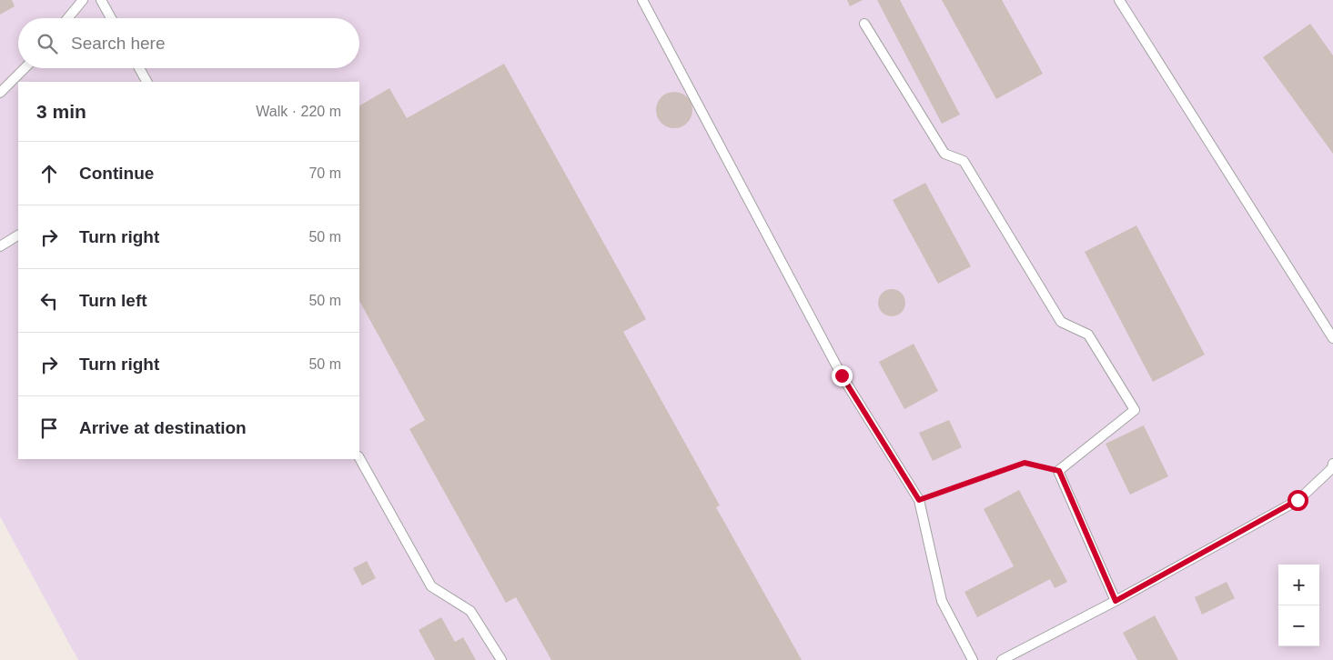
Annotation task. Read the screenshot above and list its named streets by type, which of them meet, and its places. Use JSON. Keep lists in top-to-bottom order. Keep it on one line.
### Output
{"page":{"search":"Search here","heading":["3 min","Walk · 220 m"],"list":[["Continue","70 m"],["Turn right","50 m"],["Turn left","50 m"],["Turn right","50 m"],"Arrive at destination"],"map_buttons":["+","−"]}}
